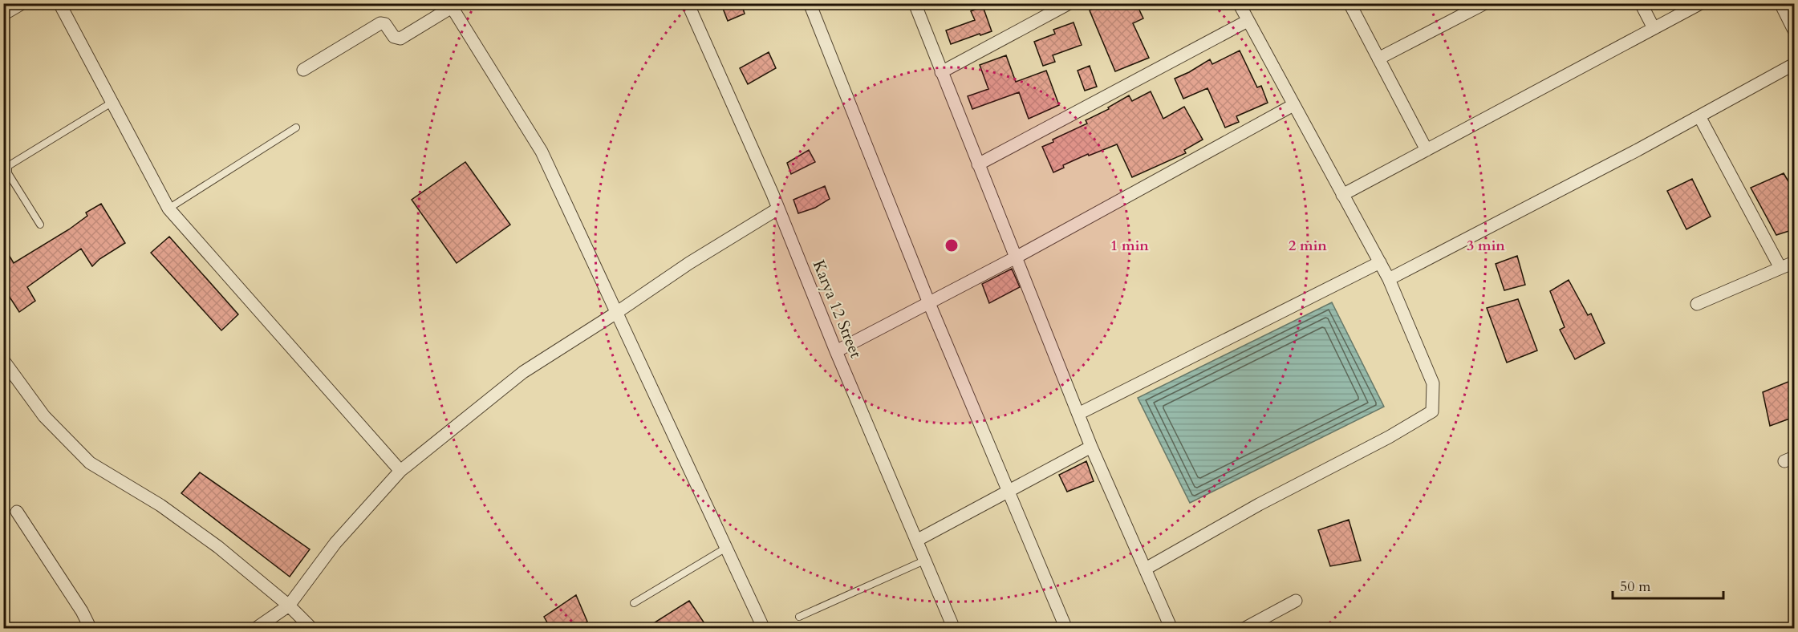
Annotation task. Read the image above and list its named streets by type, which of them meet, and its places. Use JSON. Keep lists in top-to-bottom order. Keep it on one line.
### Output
{"streets":{"street":["Karya 12 Street"]},"scale_bar":"50 m","rings":["1 min","2 min","3 min"]}
